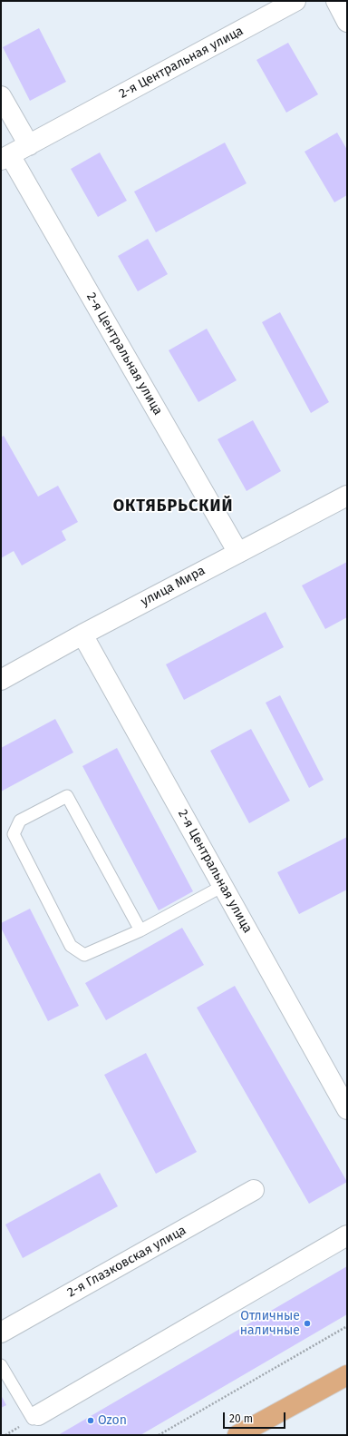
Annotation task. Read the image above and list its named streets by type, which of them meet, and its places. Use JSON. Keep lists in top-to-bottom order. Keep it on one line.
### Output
{"streets":{"street":["2-я Центральная улица","улица Мира","2-я Глазковская улица"]},"crossings":[["2-я Центральная улица","улица Мира"]],"districts":["ОКТЯБРЬСКИЙ"],"places":["Отличные наличные","Ozon"],"scale_bar":"20 m"}
